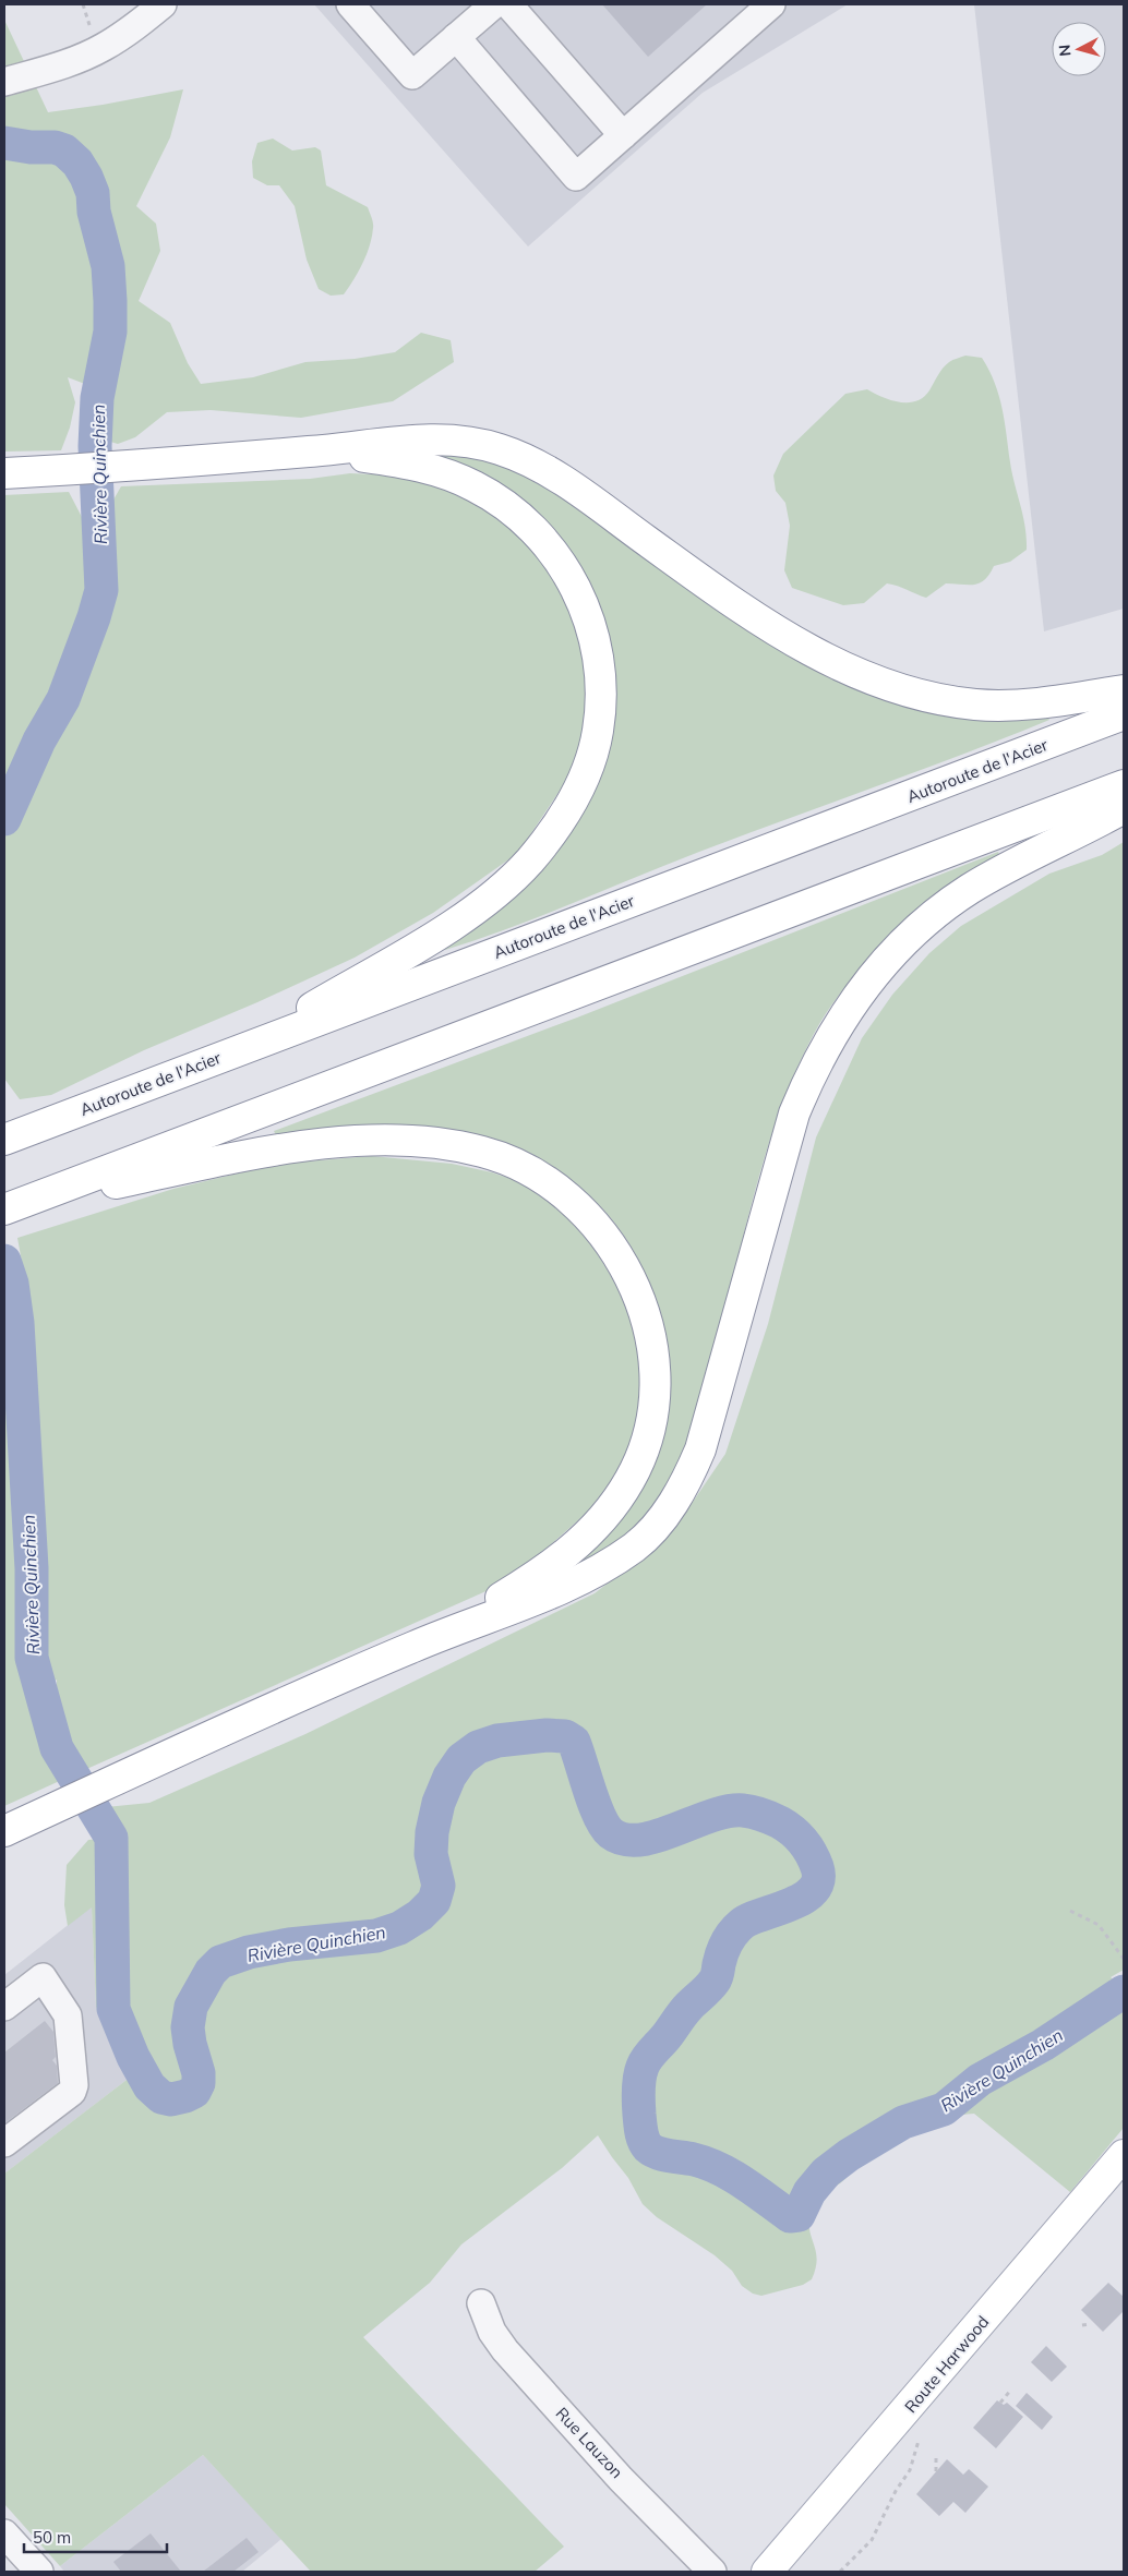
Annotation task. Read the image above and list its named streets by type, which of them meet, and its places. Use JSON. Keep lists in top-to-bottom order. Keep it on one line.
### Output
{"streets":{"main road":["Autoroute de l'Acier","Route Harwood"],"street":["Rue Lauzon"]},"water":["Rivière Quinchien"],"scale_bar":"50 m","north":"left"}
